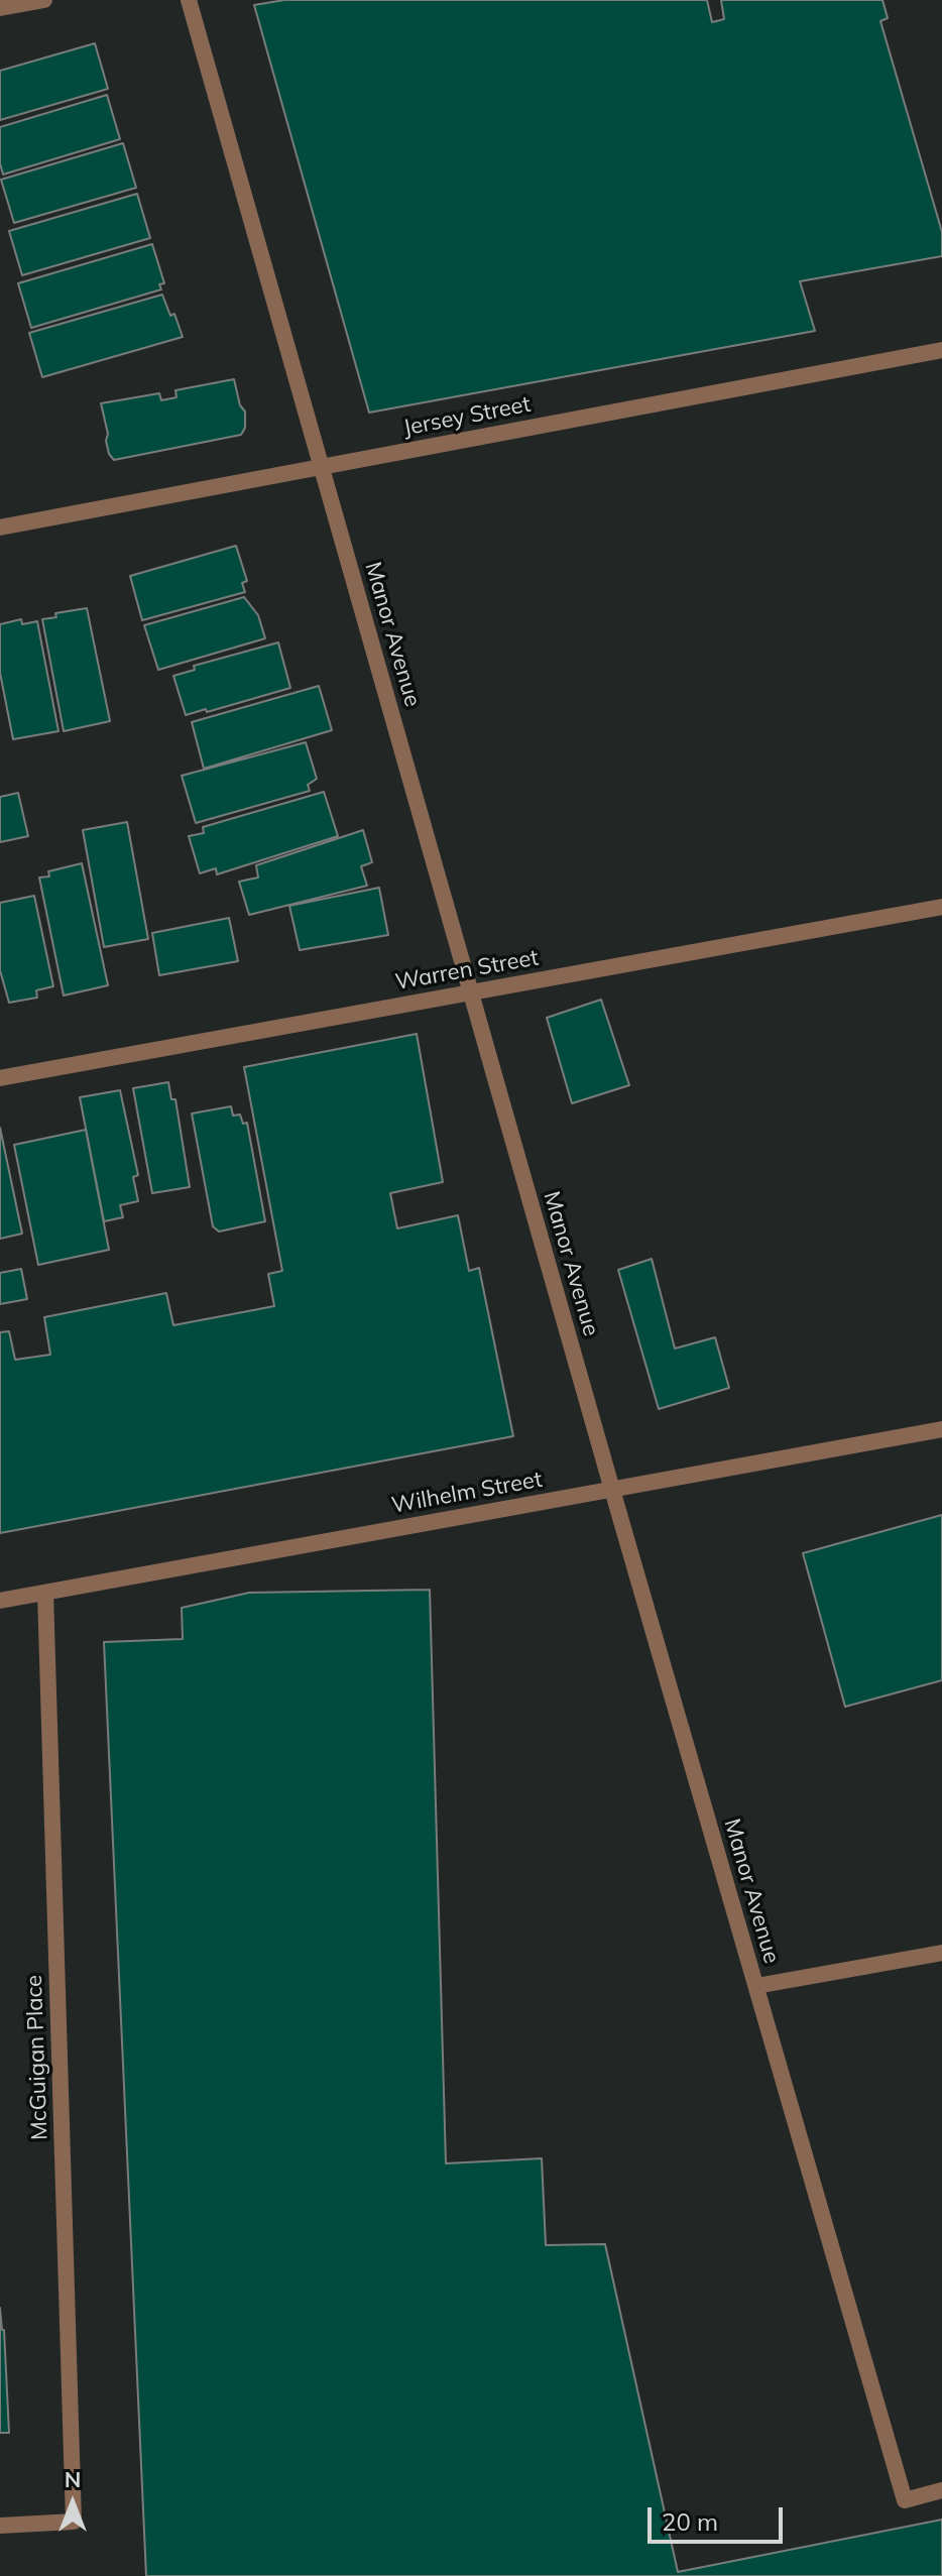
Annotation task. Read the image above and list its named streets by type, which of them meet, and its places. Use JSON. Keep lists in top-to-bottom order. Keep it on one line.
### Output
{"streets":{"street":["Jersey Street","Manor Avenue","Warren Street","Wilhelm Street","McGuigan Place"]},"crossings":[["Jersey Street","Manor Avenue"],["Manor Avenue","Warren Street"],["Manor Avenue","Wilhelm Street"],["Wilhelm Street","McGuigan Place"]],"scale_bar":"20 m","north":"top"}
